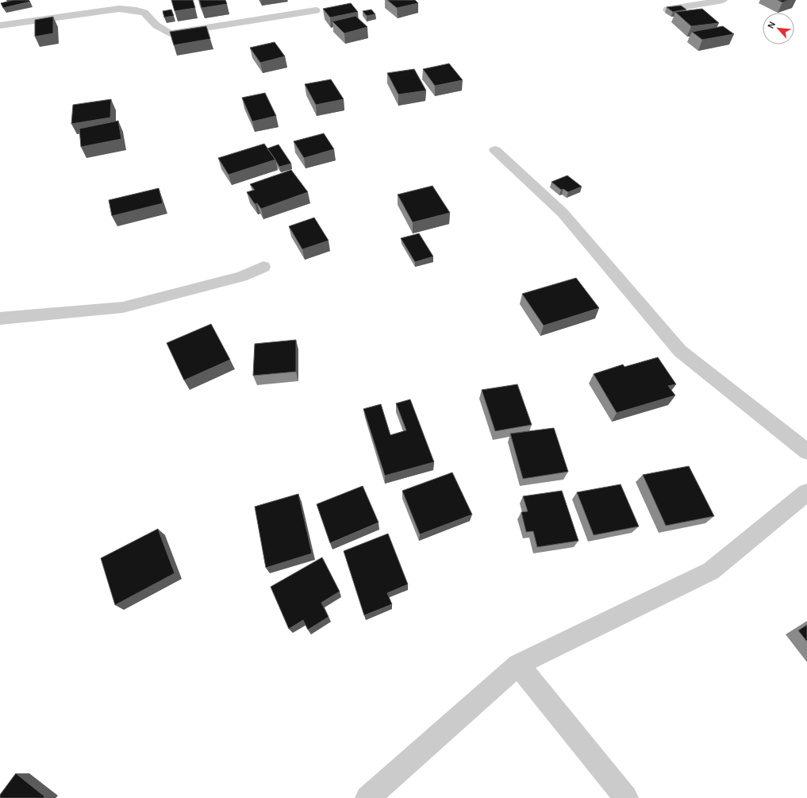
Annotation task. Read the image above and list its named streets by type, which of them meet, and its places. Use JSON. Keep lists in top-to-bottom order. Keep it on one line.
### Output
{"north":"top left"}
